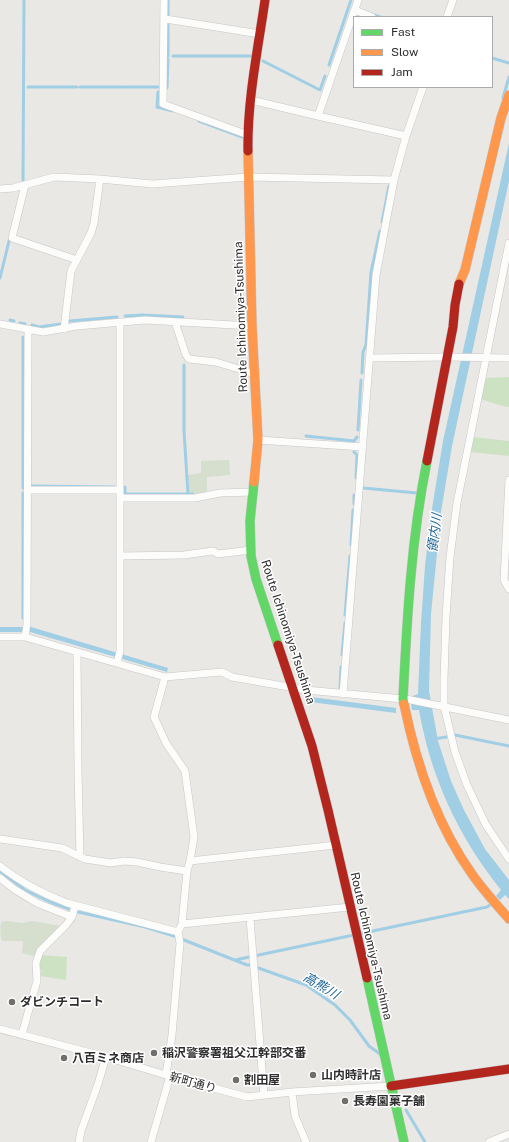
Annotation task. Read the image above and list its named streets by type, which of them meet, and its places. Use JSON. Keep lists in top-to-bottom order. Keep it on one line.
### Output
{"streets":{"main road":["Route Ichinomiya-Tsushima"],"street":["新町通り"]},"crossings":[["Route Ichinomiya-Tsushima","新町通り"]],"water":["領内川","高熊川"],"places":["ダビンチコート","稲沢警察署祖父江幹部交番","八百ミネ商店","山内時計店","割田屋","長寿園菓子舗"],"legend":["Fast","Slow","Jam"]}
